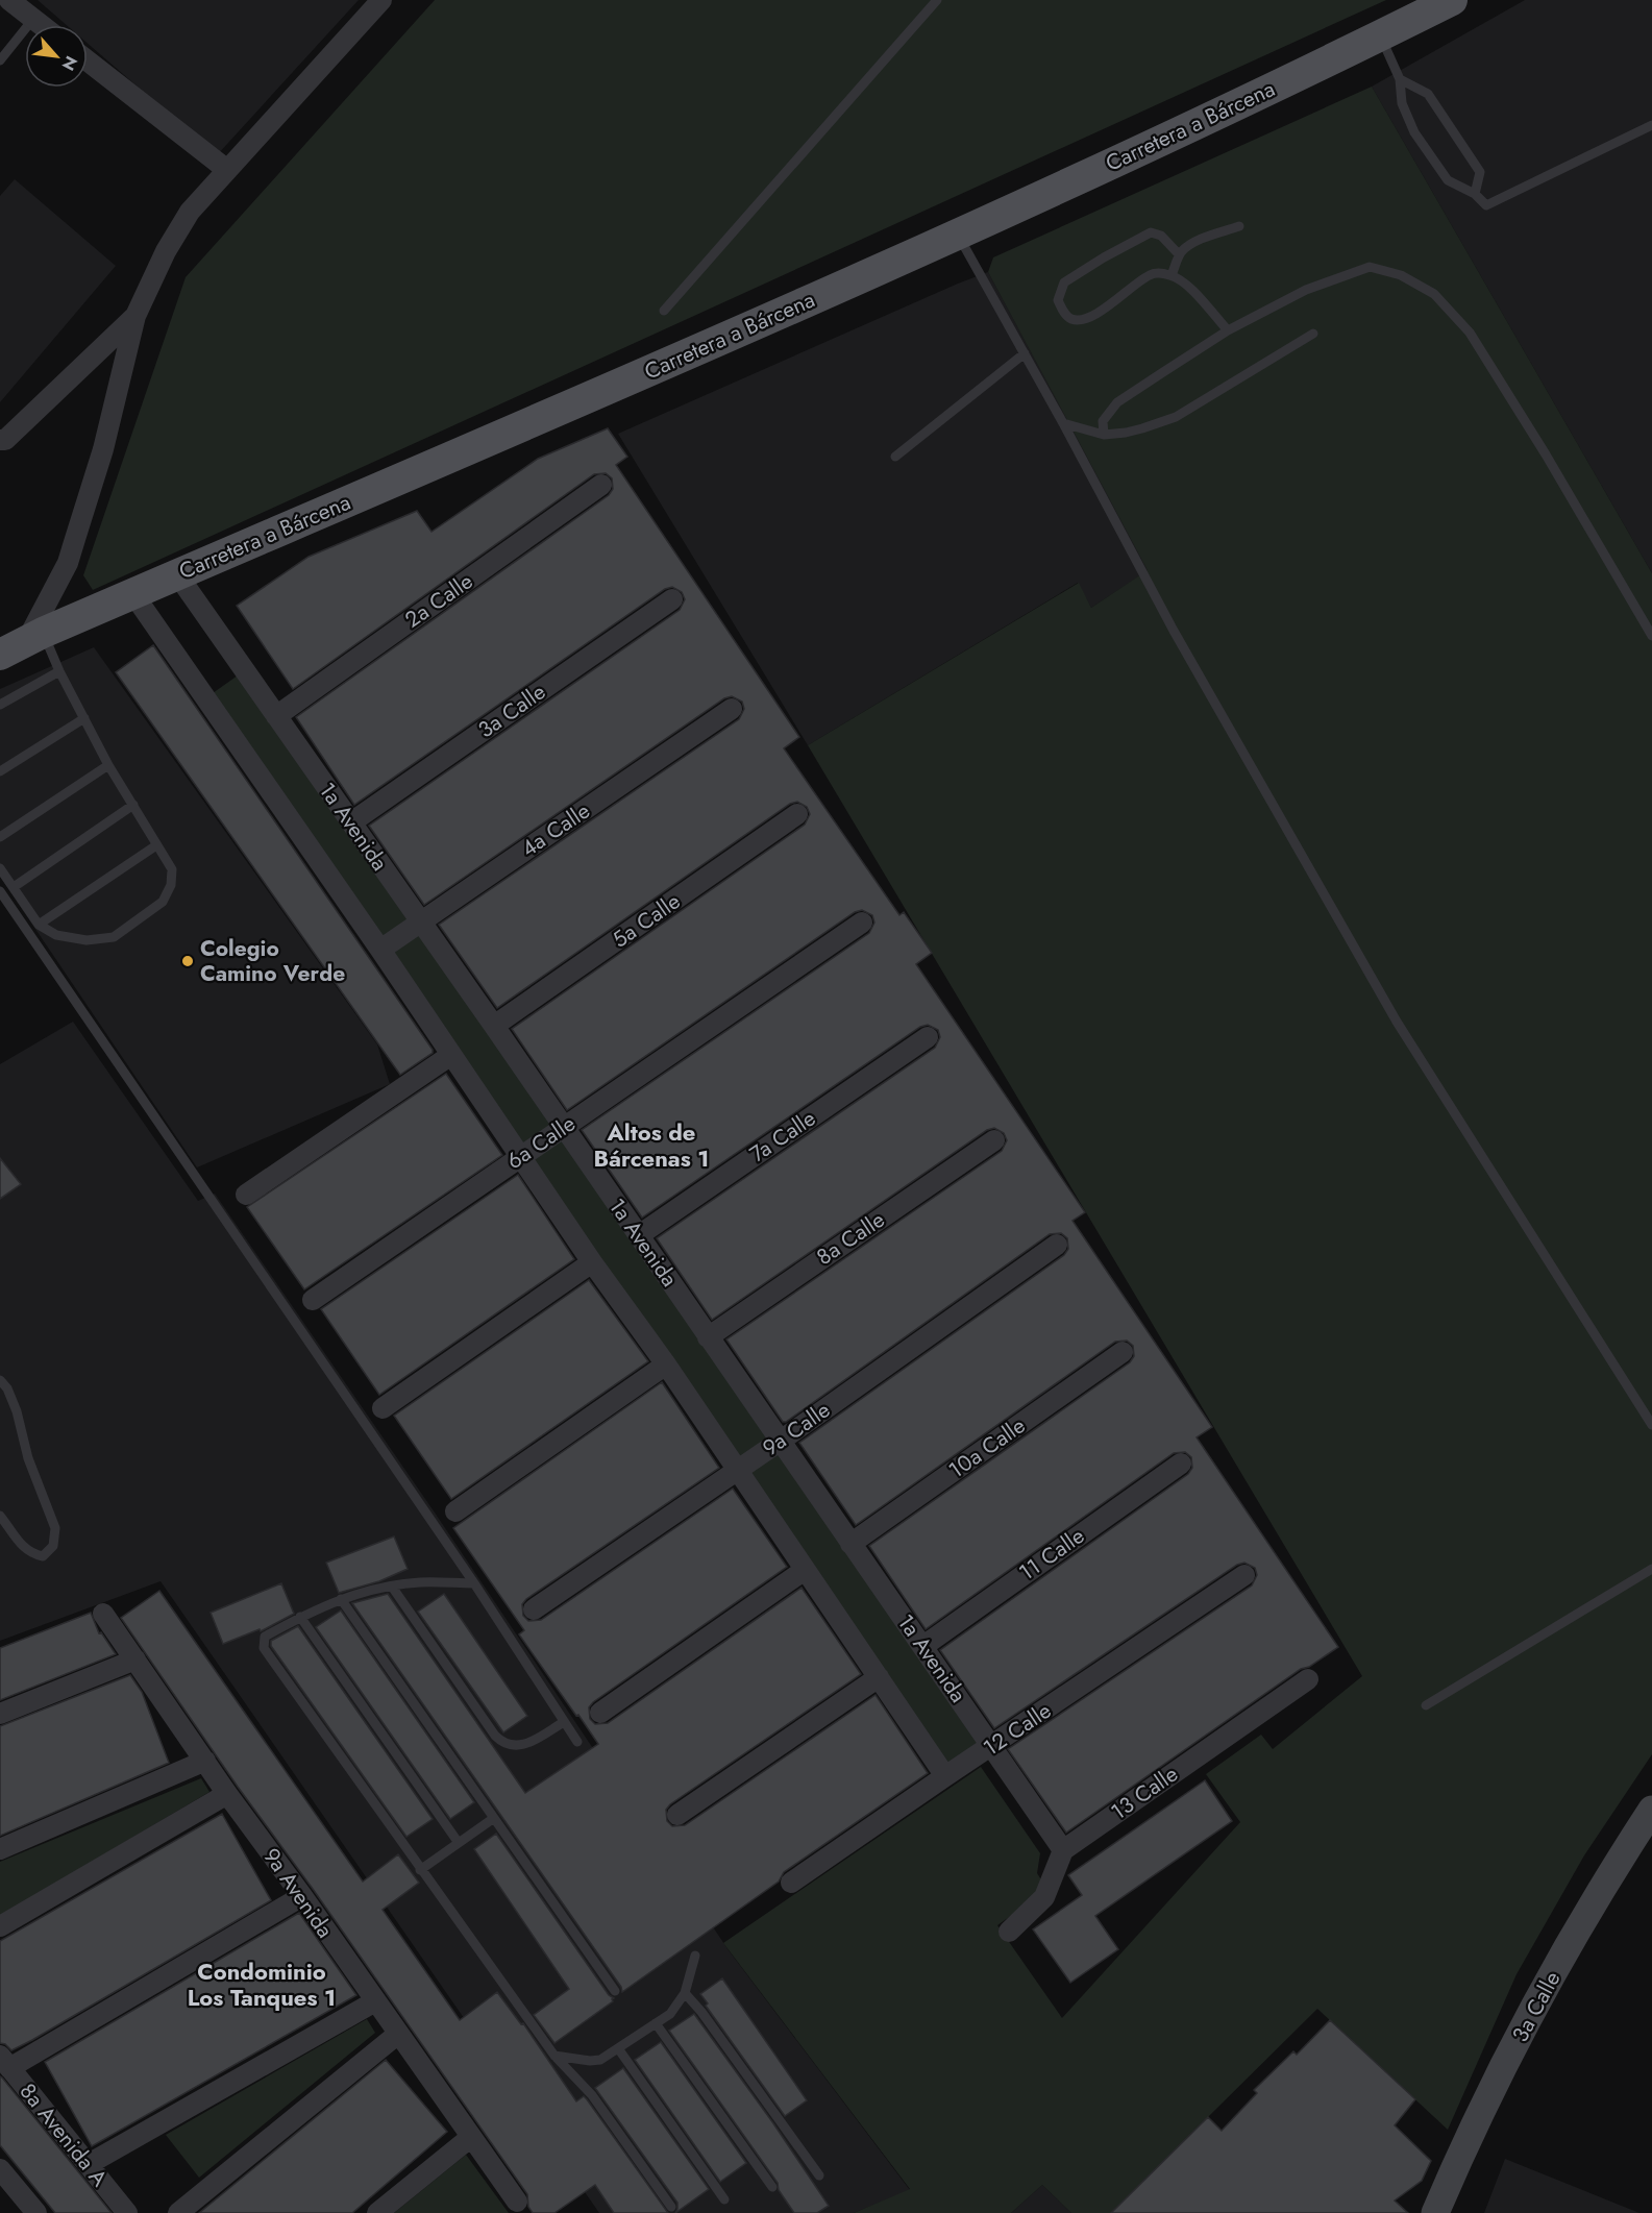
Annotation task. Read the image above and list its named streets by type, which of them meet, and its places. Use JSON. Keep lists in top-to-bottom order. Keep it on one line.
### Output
{"streets":{"main road":["Carretera a Bárcena","3a Calle"],"street":["2a Calle","1a Avenida","4a Calle","5a Calle","7a Calle","6a Calle","8a Calle","9a Calle","10a Calle","11 Calle","12 Calle","13 Calle","9a Avenida","8a Avenida A"]},"crossings":[["Carretera a Bárcena","1a Avenida"],["2a Calle","1a Avenida"],["3a Calle","1a Avenida"],["1a Avenida","4a Calle"],["1a Avenida","5a Calle"],["1a Avenida","7a Calle"],["1a Avenida","6a Calle"],["1a Avenida","8a Calle"],["1a Avenida","9a Calle"],["1a Avenida","10a Calle"],["1a Avenida","11 Calle"],["1a Avenida","12 Calle"],["1a Avenida","13 Calle"]],"districts":["Altos de Bárcenas 1","Condominio Los Tanques 1"],"places":["Colegio Camino Verde"],"north":"bottom right"}
